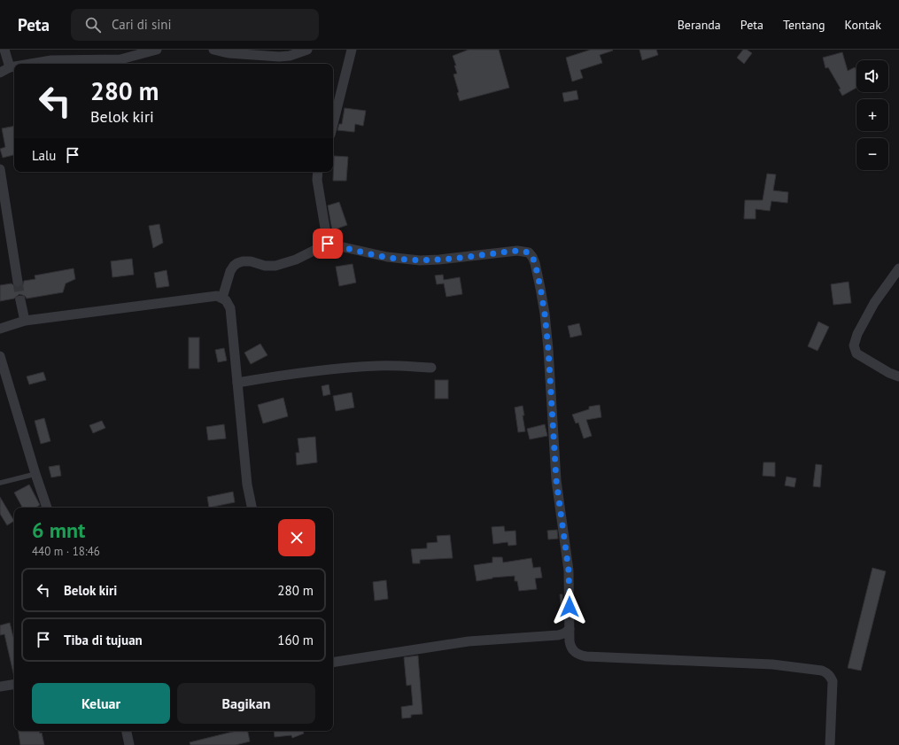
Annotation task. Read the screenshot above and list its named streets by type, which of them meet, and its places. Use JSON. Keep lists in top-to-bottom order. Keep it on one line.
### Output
{"page":{"header":"Peta","search":"Cari di sini","nav":["Beranda","Peta","Tentang","Kontak"],"map_buttons":["+","−"],"turn":["280 m","Belok kiri"],"then":"Lalu","heading":["6 mnt","440 m · 18:46"],"list":[{"name":"Belok kiri","value":"280 m"},{"name":"Tiba di tujuan","value":"160 m"}],"buttons":["Keluar","Bagikan"]}}
